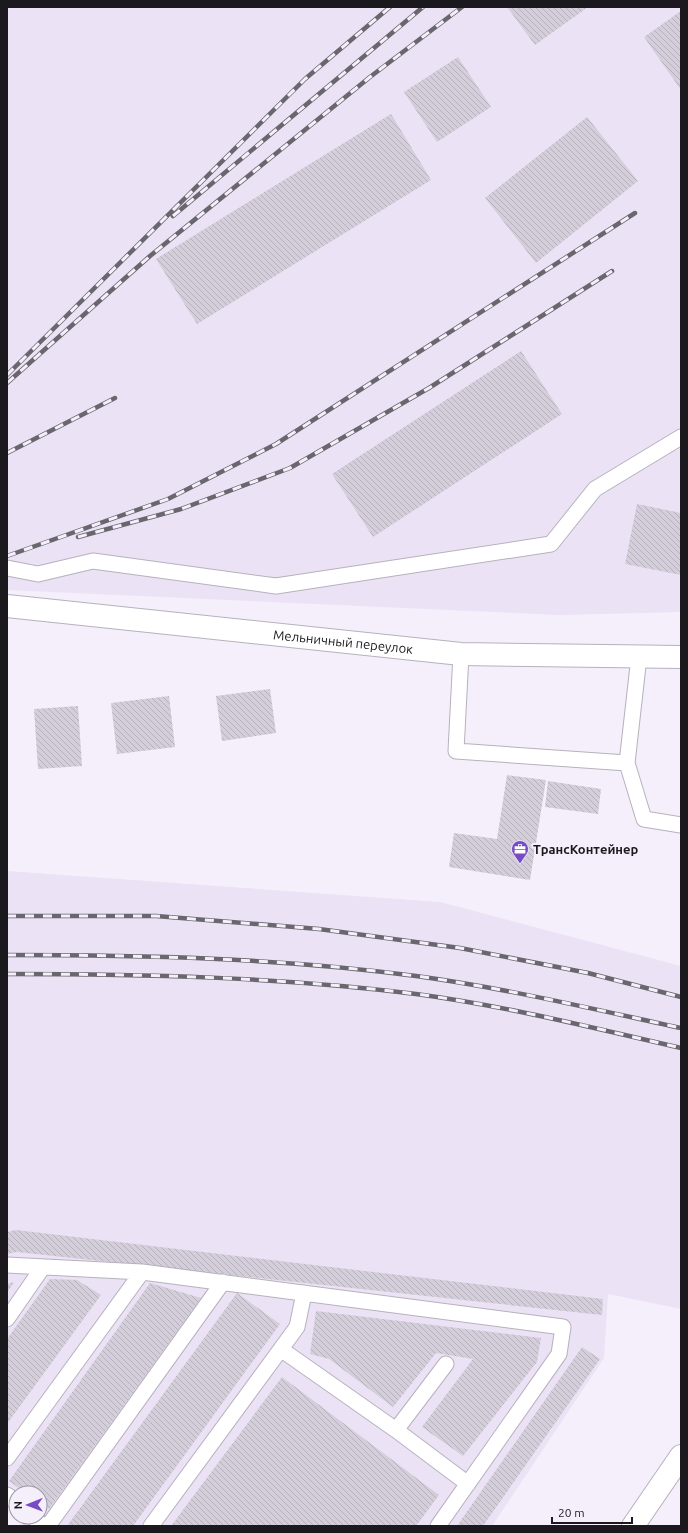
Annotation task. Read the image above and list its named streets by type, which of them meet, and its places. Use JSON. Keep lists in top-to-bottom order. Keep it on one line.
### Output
{"streets":{"street":["Мельничный переулок"]},"places":{"office":["ТрансКонтейнер"]},"scale_bar":"20 m","north":"left"}
